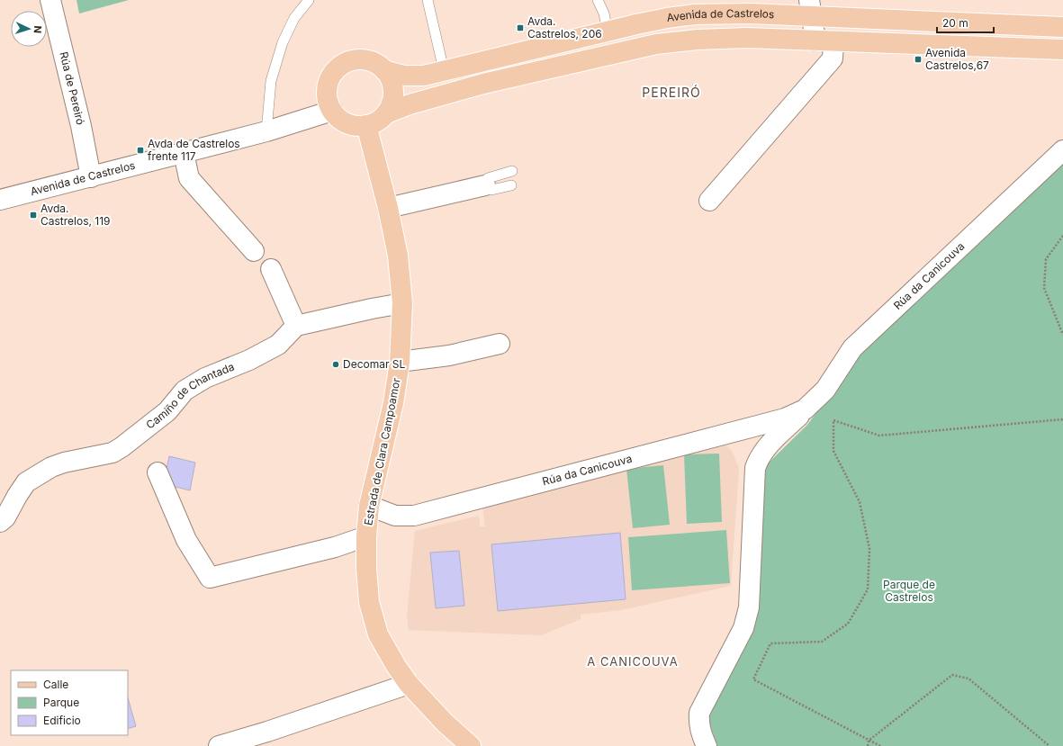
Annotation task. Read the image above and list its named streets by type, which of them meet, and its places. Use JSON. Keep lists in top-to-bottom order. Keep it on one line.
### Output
{"streets":{"main road":["Avenida de Castrelos","Estrada de Clara Campoamor"],"street":["Rúa de Pereiró","Rúa da Canicouva","Camiño de Chantada"]},"crossings":[["Avenida de Castrelos","Rúa de Pereiró"],["Avenida de Castrelos","Estrada de Clara Campoamor"],["Rúa da Canicouva","Estrada de Clara Campoamor"]],"districts":["PEREIRÓ","A CANICOUVA"],"parks":["Parque de Castrelos"],"places":{"transit":["Avda. Castrelos, 206","Avenida Castrelos,67","Avda de Castrelos frente 117","Avda. Castrelos, 119"],"other":["Decomar SL"]},"legend":["Calle","Parque","Edificio"],"scale_bar":"20 m","north":"right"}
